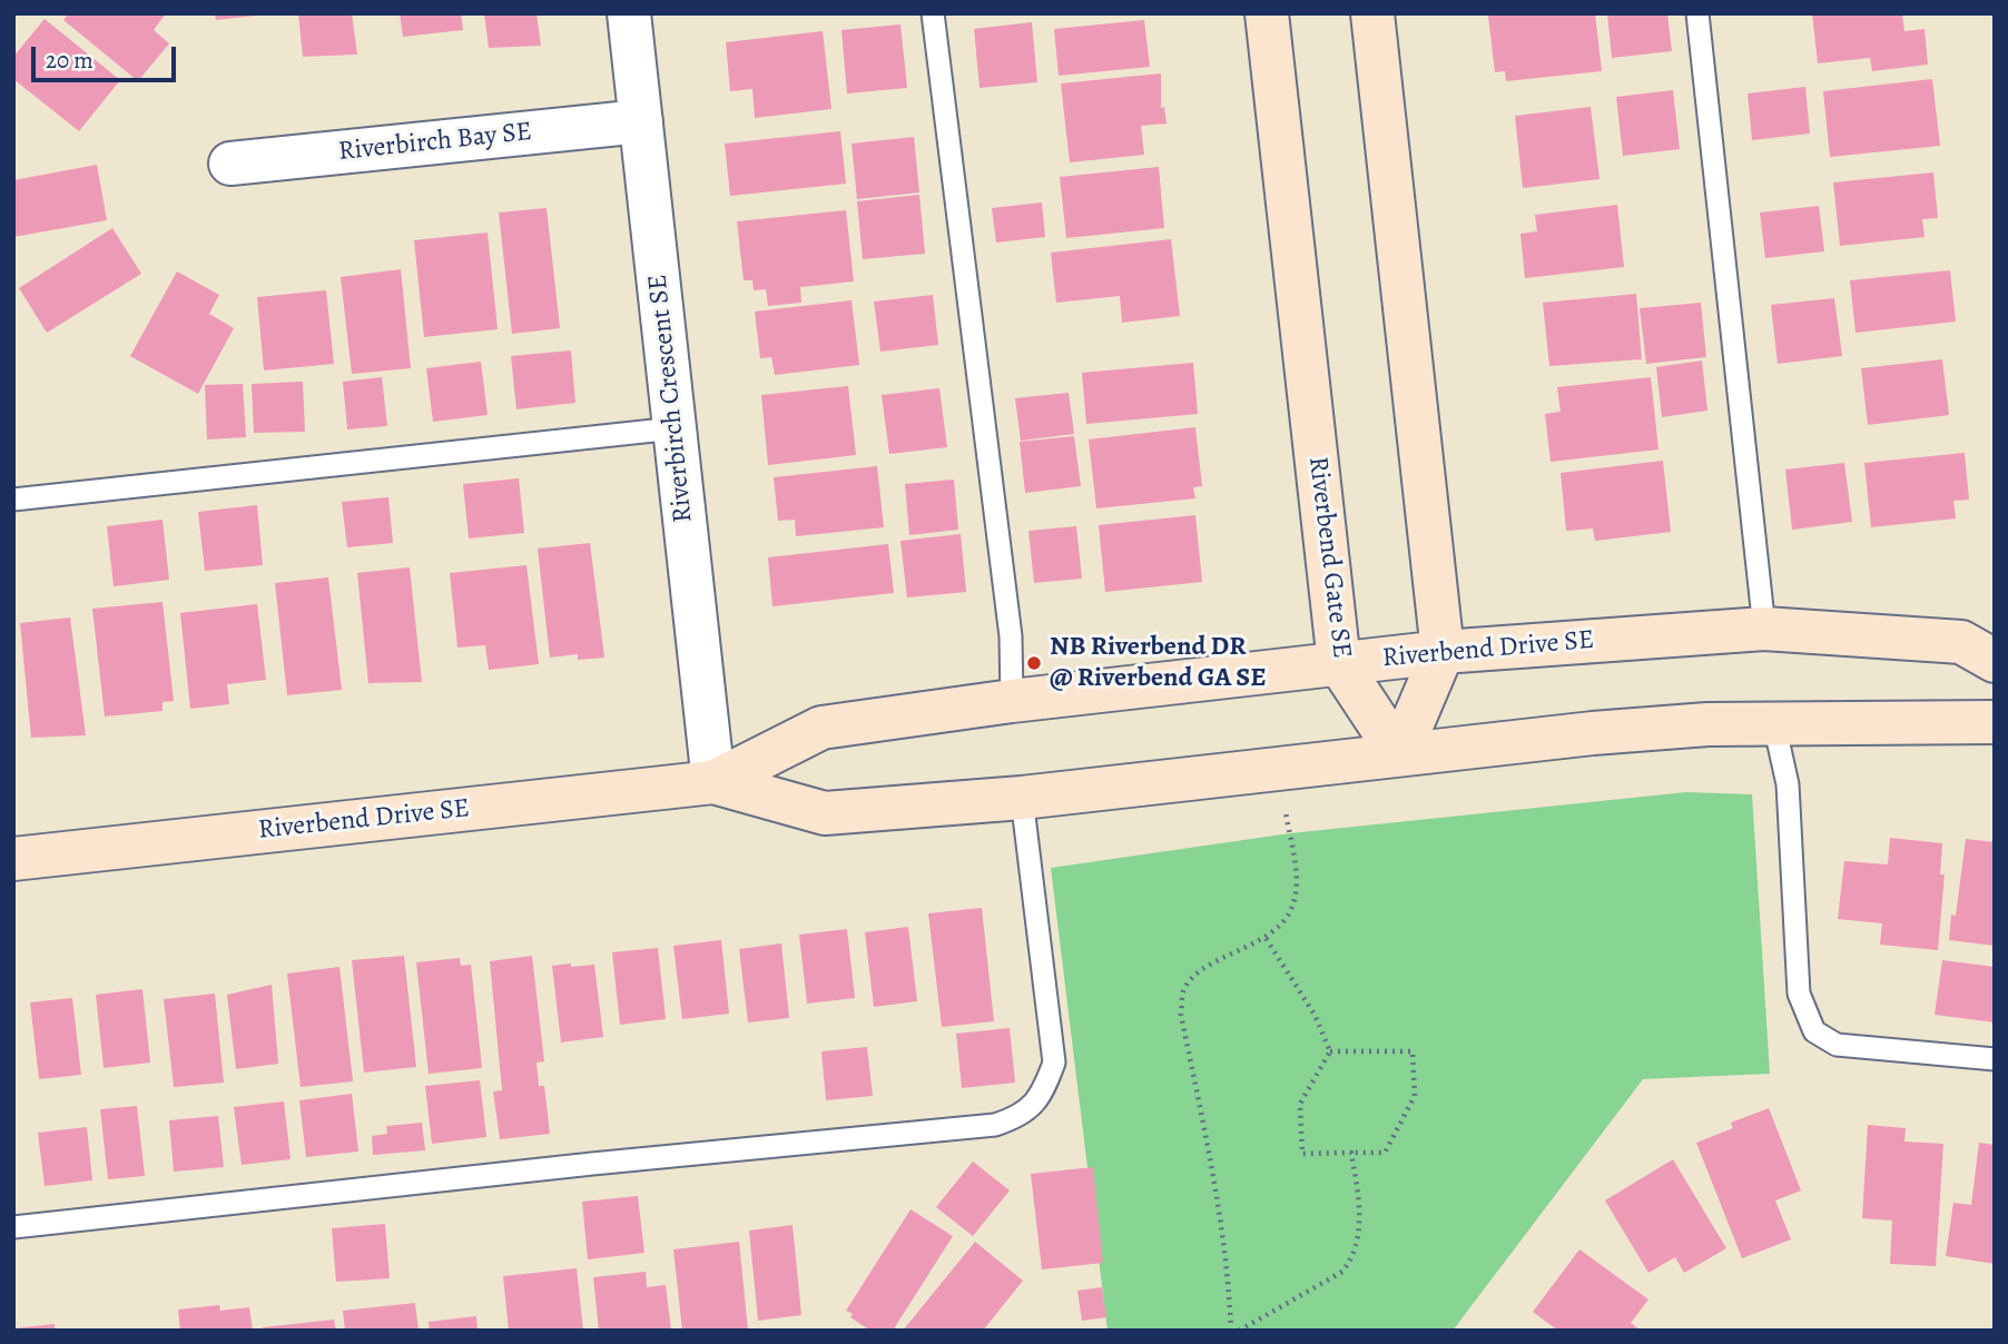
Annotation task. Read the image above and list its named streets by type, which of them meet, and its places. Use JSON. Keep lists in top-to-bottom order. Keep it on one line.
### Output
{"streets":{"street":["Riverbirch Bay SE","Riverbirch Crescent SE","Riverbend Gate SE","Riverbend Drive SE"]},"crossings":[["Riverbirch Bay SE","Riverbirch Crescent SE"],["Riverbirch Crescent SE","Riverbend Drive SE"],["Riverbend Gate SE","Riverbend Drive SE"]],"places":["NB Riverbend DR @ Riverbend GA SE"],"scale_bar":"20 m"}
